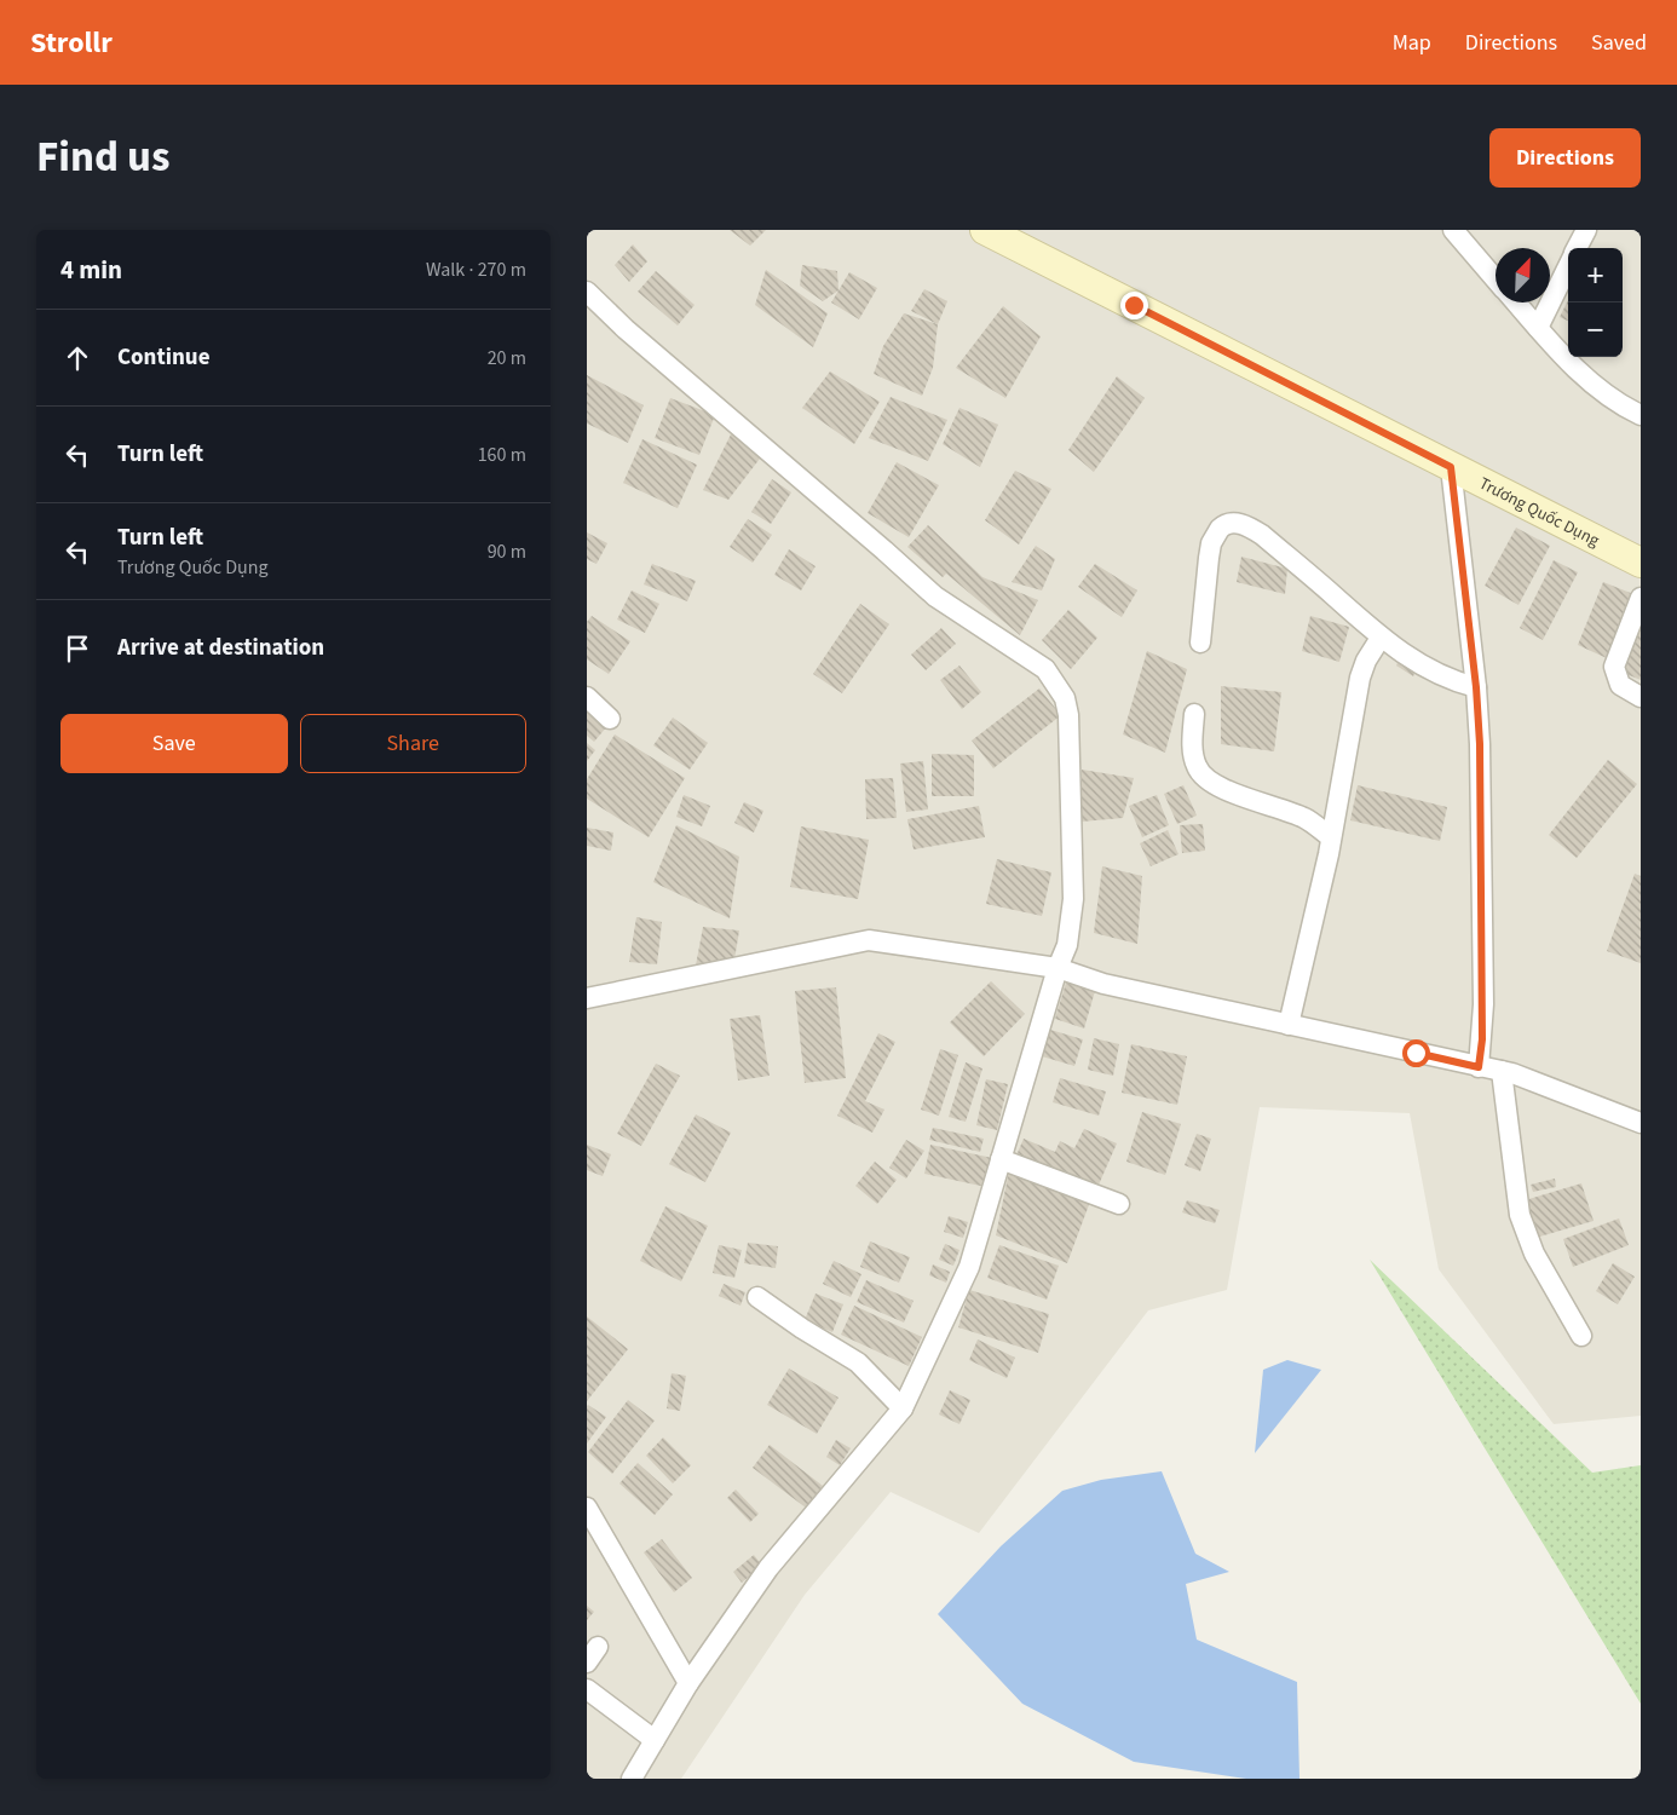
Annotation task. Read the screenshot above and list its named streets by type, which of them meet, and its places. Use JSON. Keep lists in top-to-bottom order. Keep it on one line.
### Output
{"streets":{"street":["Trương Quốc Dụng"]},"north":"top right","page":{"header":"Strollr","nav":["Map","Directions","Saved"],"title":"Find us","buttons":["Directions",["Save","Share"]],"heading":["4 min","Walk · 270 m"],"map_buttons":["+","−"],"list":[["Continue","20 m"],["Turn left","160 m"],["Turn left","Trương Quốc Dụng","90 m"],"Arrive at destination"]}}
